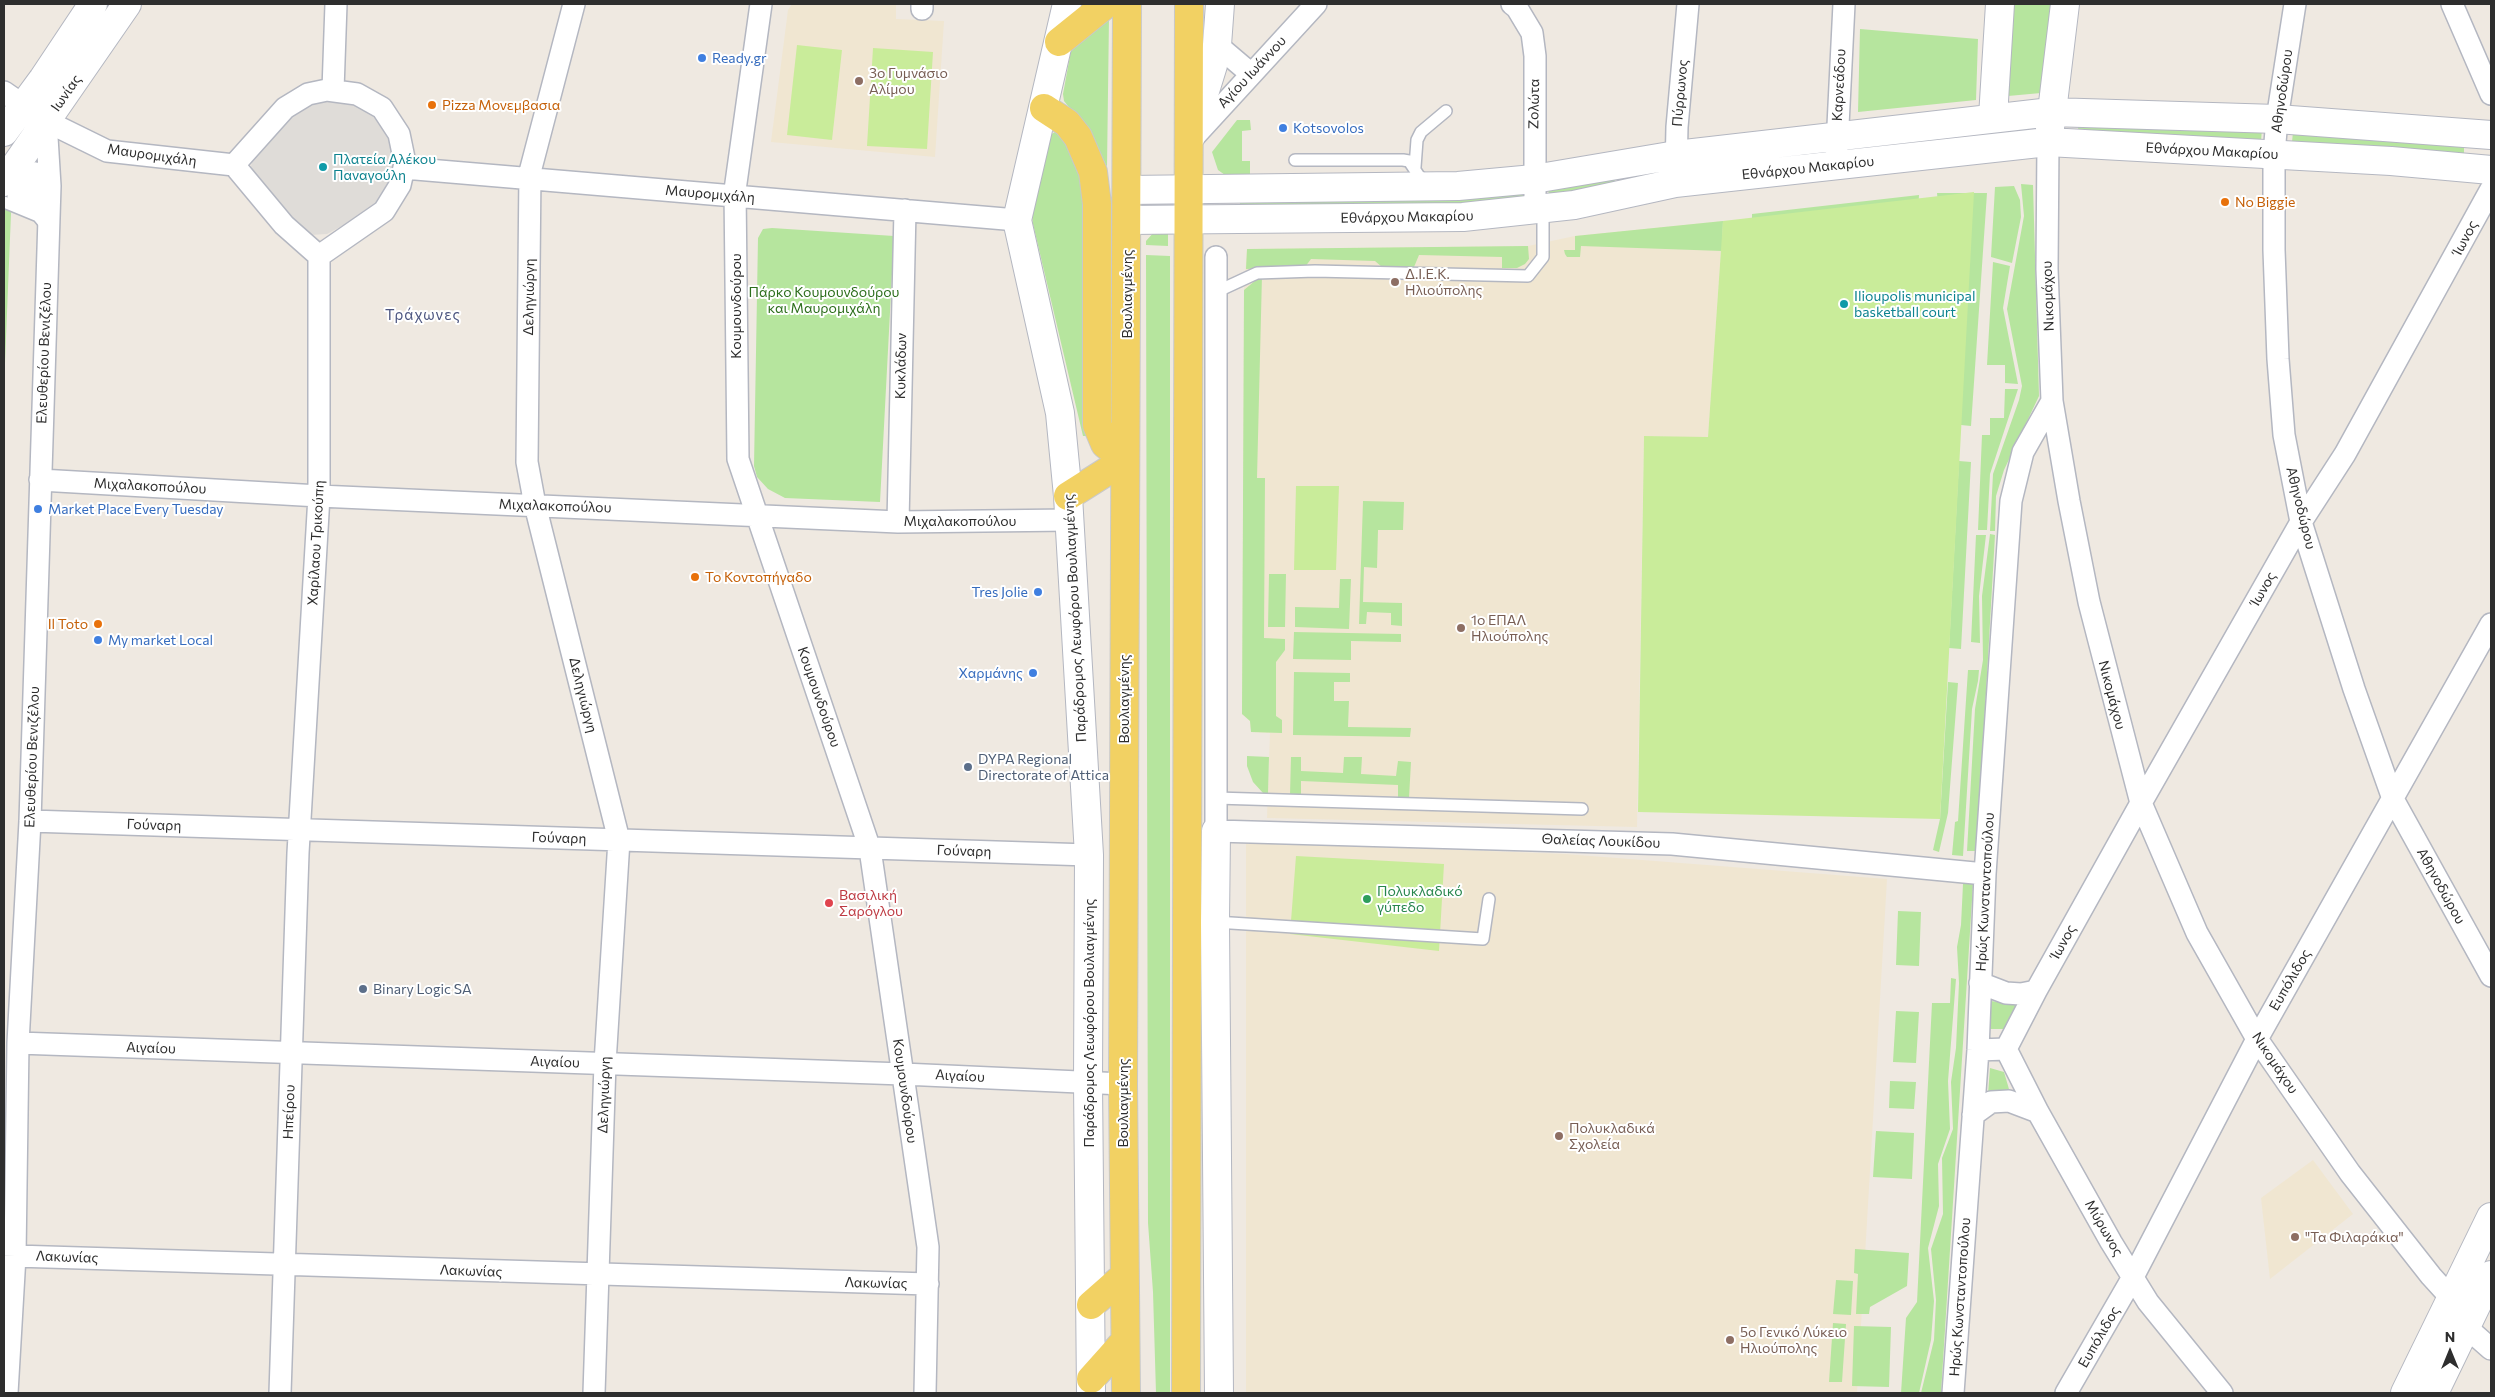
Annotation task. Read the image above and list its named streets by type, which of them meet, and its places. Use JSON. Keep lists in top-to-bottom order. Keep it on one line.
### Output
{"streets":{"main road":["Βουλιαγμένης"],"street":["Αγίου Ιωάννου","Καρνεάδου","Αθηνοδώρου","Ιωνίας","Πύρρωνος","Ζολώτα","Εθνάρχου Μακαρίου","Μαυρομιχάλη","Ίωνος","Νικομάχου","Δεληγιώργη","Κουμουνδούρου","Ελευθερίου Βενιζέλου","Κυκλάδων","Μιχαλακοπούλου","Χαρίλαου Τρικούπη","Παράδρομος Λεωφόρου Βουλιαγμένης","Γούναρη","Θαλείας Λουκίδου","Ηρώς Κωνσταντοπούλου","Ευπόλιδος","Αιγαίου","Ηπείρου","Μύρωνος","Λακωνίας"]},"crossings":[["Καρνεάδου","Εθνάρχου Μακαρίου"],["Αθηνοδώρου","Εθνάρχου Μακαρίου"],["Αθηνοδώρου","Ίωνος"],["Αθηνοδώρου","Ευπόλιδος"],["Ιωνίας","Μαυρομιχάλη"],["Ιωνίας","Ελευθερίου Βενιζέλου"],["Πύρρωνος","Εθνάρχου Μακαρίου"],["Ζολώτα","Εθνάρχου Μακαρίου"],["Εθνάρχου Μακαρίου","Βουλιαγμένης"],["Εθνάρχου Μακαρίου","Νικομάχου"],["Μαυρομιχάλη","Δεληγιώργη"],["Μαυρομιχάλη","Κουμουνδούρου"],["Μαυρομιχάλη","Ελευθερίου Βενιζέλου"],["Μαυρομιχάλη","Κυκλάδων"],["Μαυρομιχάλη","Χαρίλαου Τρικούπη"],["Μαυρομιχάλη","Παράδρομος Λεωφόρου Βουλιαγμένης"],["Ίωνος","Νικομάχου"],["Ίωνος","Μύρωνος"],["Βουλιαγμένης","Αιγαίου"],["Νικομάχου","Ηρώς Κωνσταντοπούλου"],["Νικομάχου","Ευπόλιδος"],["Δεληγιώργη","Μιχαλακοπούλου"],["Δεληγιώργη","Γούναρη"],["Δεληγιώργη","Αιγαίου"],["Δεληγιώργη","Λακωνίας"],["Κουμουνδούρου","Μιχαλακοπούλου"],["Κουμουνδούρου","Γούναρη"],["Κουμουνδούρου","Αιγαίου"],["Κουμουνδούρου","Λακωνίας"],["Ελευθερίου Βενιζέλου","Μιχαλακοπούλου"],["Ελευθερίου Βενιζέλου","Γούναρη"],["Ελευθερίου Βενιζέλου","Αιγαίου"],["Ελευθερίου Βενιζέλου","Λακωνίας"],["Κυκλάδων","Μιχαλακοπούλου"],["Μιχαλακοπούλου","Χαρίλαου Τρικούπη"],["Μιχαλακοπούλου","Παράδρομος Λεωφόρου Βουλιαγμένης"],["Χαρίλαου Τρικούπη","Γούναρη"],["Χαρίλαου Τρικούπη","Ηπείρου"],["Παράδρομος Λεωφόρου Βουλιαγμένης","Γούναρη"],["Παράδρομος Λεωφόρου Βουλιαγμένης","Αιγαίου"],["Γούναρη","Ηπείρου"],["Θαλείας Λουκίδου","Ηρώς Κωνσταντοπούλου"],["Ευπόλιδος","Μύρωνος"],["Αιγαίου","Ηπείρου"],["Ηπείρου","Λακωνίας"]],"districts":["Τράχωνες"],"parks":["Πάρκο Κουμουνδούρου και Μαυρομιχάλη"],"places":["Ready.gr","3ο Γυμνάσιο Αλίμου","Pizza Μονεμβασια","Kotsovolos","Πλατεία Αλέκου Παναγούλη","Νο Biggie","Δ.Ι.Ε.Κ. Ηλιούπολης","Ilioupolis municipal basketball court","Market Place Every Tuesday","Το Κοντοπήγαδο","Tres Jolie","Il Toto","1ο ΕΠΑΛ Ηλιούπολης","My market Local","Χαρμάνης","DYPA Regional Directorate of Attica","Πολυκλαδικό γύπεδο","Βασιλική Σαρόγλου","Binary Logic SA","Πολυκλαδικά Σχολεία","\"Τα Φιλαράκια\"","5ο Γενικό Λύκειο Ηλιούπολης"],"north":"top"}
